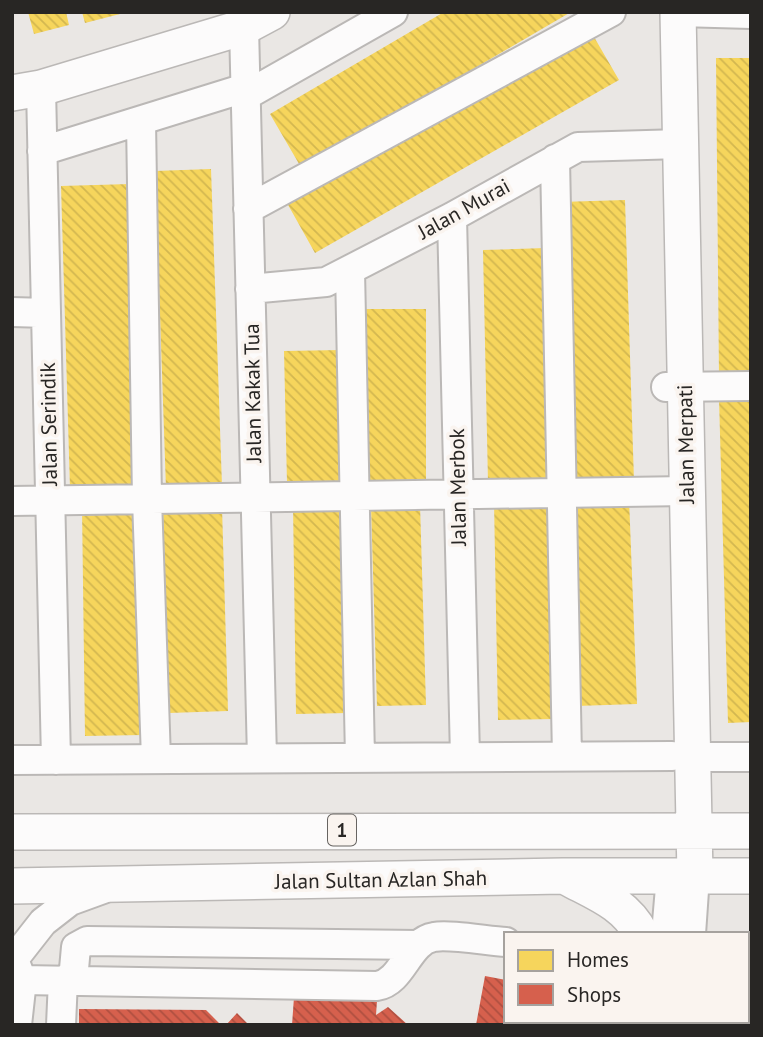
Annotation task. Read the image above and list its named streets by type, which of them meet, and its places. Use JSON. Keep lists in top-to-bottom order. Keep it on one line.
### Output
{"streets":{"main road":["Jalan Merpati","1","Jalan Sultan Azlan Shah"],"street":["Jalan Murai","Jalan Kakak Tua","Jalan Serindik","Jalan Merbok"]},"crossings":[["Jalan Murai","Jalan Kakak Tua"],["Jalan Murai","Jalan Merpati"],["Jalan Murai","Jalan Merbok"],["Jalan Merpati","1"],["Jalan Merpati","Jalan Sultan Azlan Shah"]],"legend":["Homes","Shops"]}
